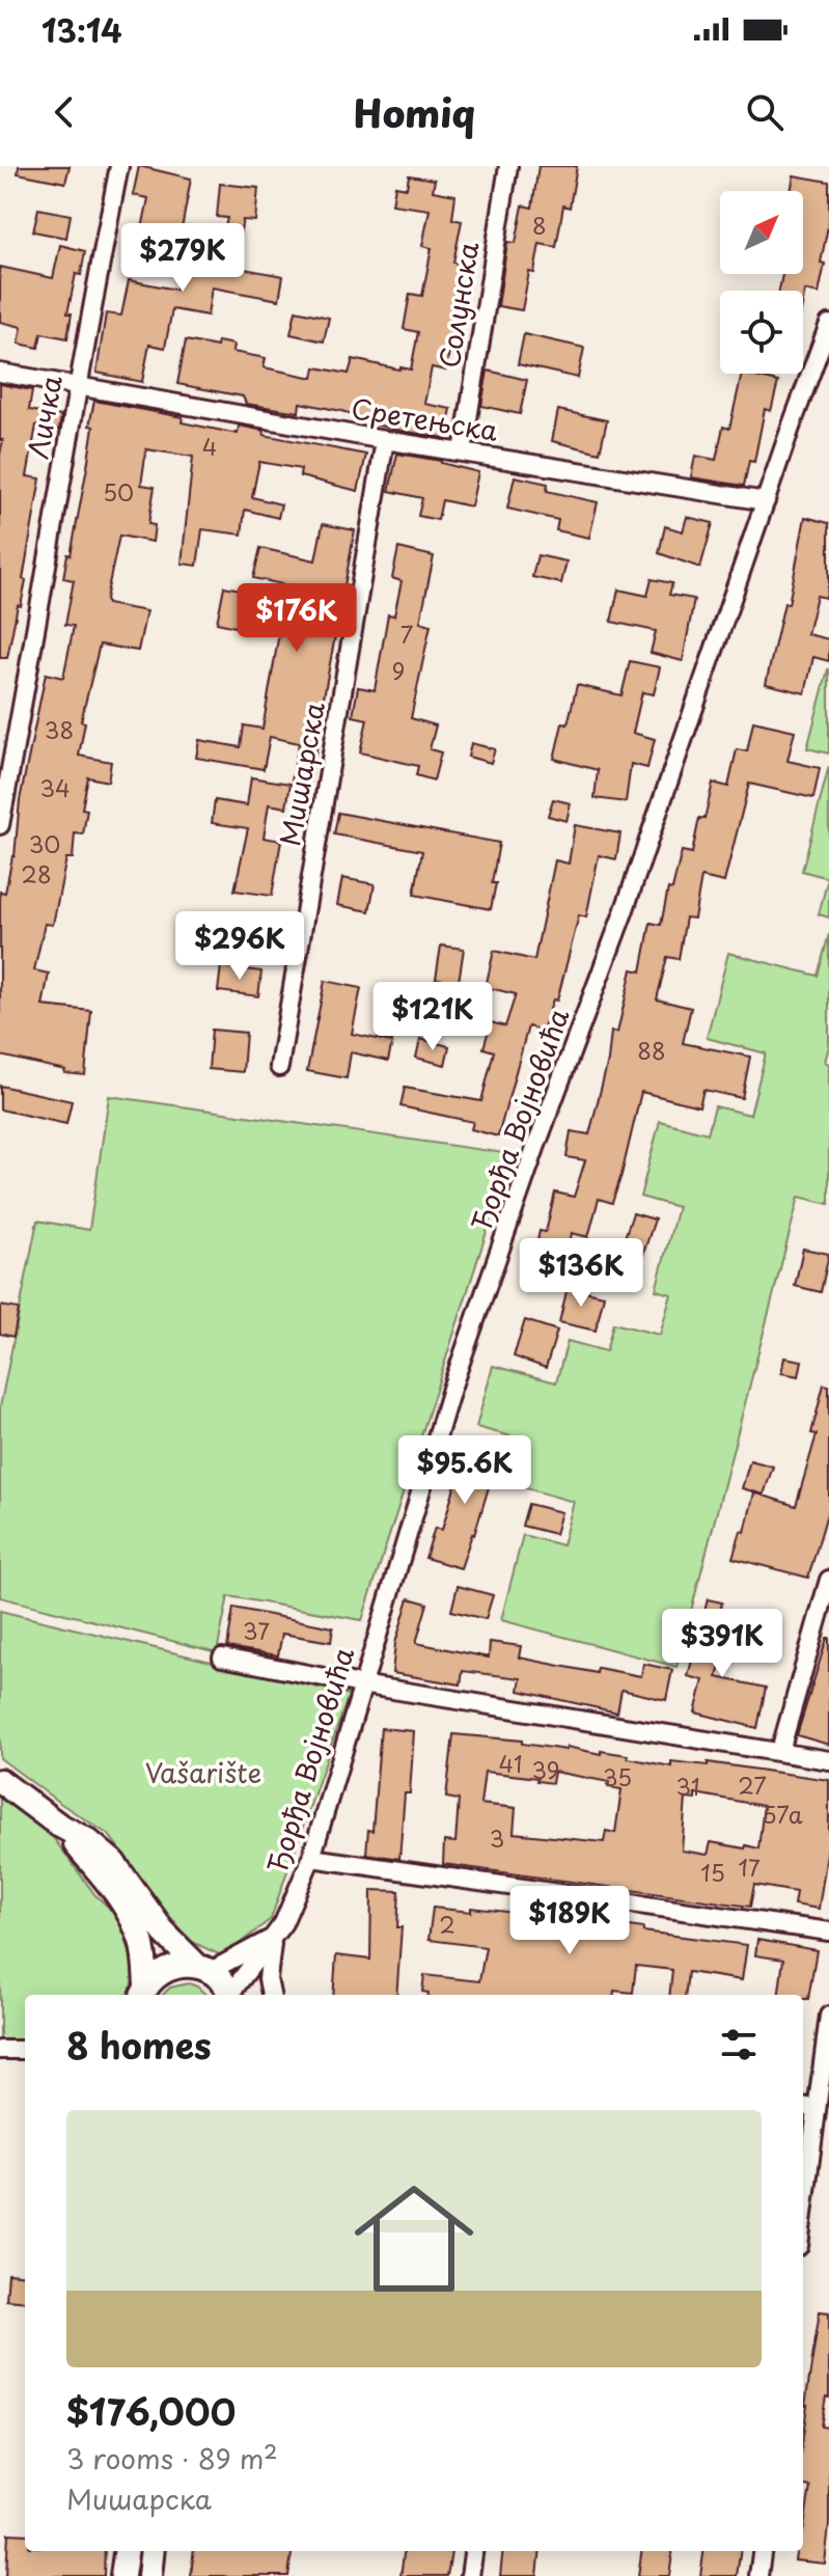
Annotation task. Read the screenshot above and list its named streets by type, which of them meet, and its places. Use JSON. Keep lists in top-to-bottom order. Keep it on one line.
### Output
{"streets":{"street":["Солунска","Личка","Сретењска","Мишарска","Ђорђа Војновића"]},"crossings":[["Солунска","Сретењска"],["Личка","Сретењска"],["Сретењска","Мишарска"],["Сретењска","Ђорђа Војновића"]],"parks":["Vašarište"],"house_numbers":["8","4","50","7","9","38","34","30","28","88","37","41","39","35","27","31","57a","3","17","15","2"],"north":"top right","page":{"status":"13:14","header":"Homiq","price":["$279K","$176K","$296K","$121K","$136K","$95.6K","$391K","$189K"],"heading":"8 homes","list":[{"name":"$176,000","note":"3 rooms · 89 m² · Мишарска"}]}}
